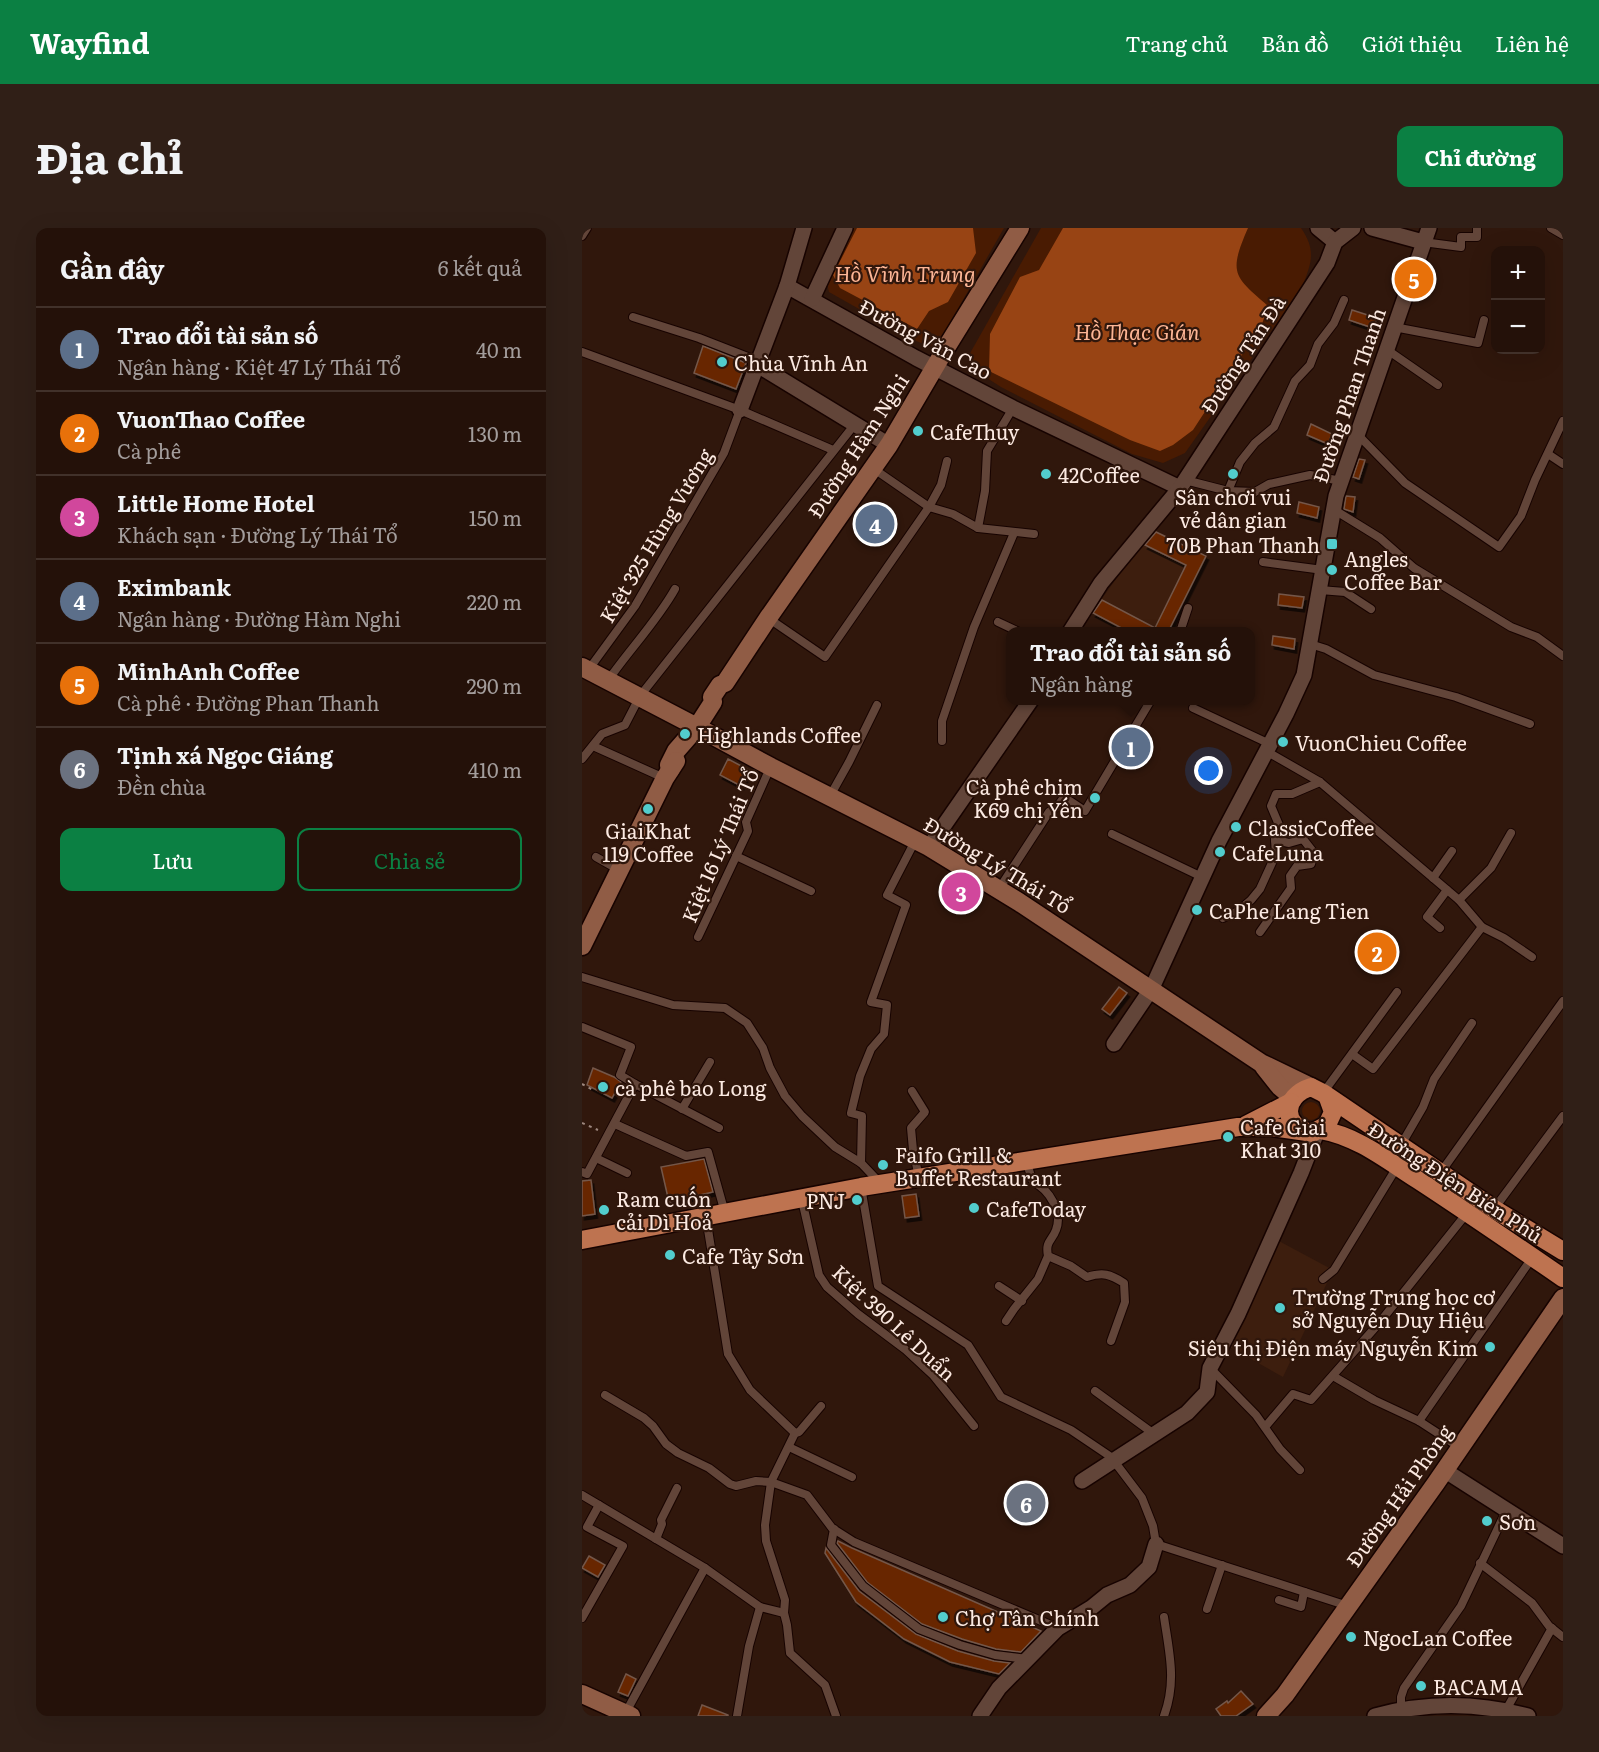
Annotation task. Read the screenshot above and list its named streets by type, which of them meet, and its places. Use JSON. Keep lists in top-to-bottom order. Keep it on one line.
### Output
{"streets":{"main road":["Đường Điện Biên Phủ"],"street":["Đường Văn Cao","Đường Tản Đà","Đường Phan Thanh","Đường Hàm Nghi","Đường Lý Thái Tổ","Đường Hải Phòng"],"lane":["Kiệt 325 Hùng Vương","Kiệt 16 Lý Thái Tổ","Kiệt 390 Lê Duẩn"]},"crossings":[["Đường Văn Cao","Đường Tản Đà"],["Đường Văn Cao","Đường Hàm Nghi"],["Đường Phan Thanh","Đường Lý Thái Tổ"],["Đường Hàm Nghi","Đường Lý Thái Tổ"],["Kiệt 325 Hùng Vương","Đường Lý Thái Tổ"],["Kiệt 16 Lý Thái Tổ","Đường Lý Thái Tổ"],["Đường Lý Thái Tổ","Đường Điện Biên Phủ"]],"water":["Hồ Vĩnh Trung","Hồ Thạc Gián"],"places":{"other":["Chùa Vĩnh An","CafeThuy","42Coffee","Sân chơi vui vẻ dân gian","Angles Coffee Bar","Highlands Coffee","VuonChieu Coffee","Cà phê chim K69 chị Yến","GiaiKhat 119 Coffee","ClassicCoffee","CafeLuna","CaPhe Lang Tien","cà phê bao Long","Cafe Giai Khat 310","Faifo Grill & Buffet Restaurant","PNJ","CafeToday","Ram cuốn cải Dì Hoả","Cafe Tây Sơn","Trường Trung học cơ sở Nguyễn Duy Hiệu","Siêu thị Điện máy Nguyễn Kim","Sơn","Chợ Tân Chính","NgocLan Coffee","BACAMA"],"transit":["70B Phan Thanh"]},"page":{"header":"Wayfind","nav":["Trang chủ","Bản đồ","Giới thiệu","Liên hệ"],"title":"Địa chỉ","buttons":["Chỉ đường",["Lưu","Chia sẻ"]],"heading":["Gần đây","6 kết quả"],"map_buttons":["+","−"],"pins":["5","4","1","3","2","6"],"list":[{"mark":"1","name":"Trao đổi tài sản số","note":"Ngân hàng · Kiệt 47 Lý Thái Tổ","value":"40 m"},{"mark":"2","name":"VuonThao Coffee","note":"Cà phê","value":"130 m"},{"mark":"3","name":"Little Home Hotel","note":"Khách sạn · Đường Lý Thái Tổ","value":"150 m"},{"mark":"4","name":"Eximbank","note":"Ngân hàng · Đường Hàm Nghi","value":"220 m"},{"mark":"5","name":"MinhAnh Coffee","note":"Cà phê · Đường Phan Thanh","value":"290 m"},{"mark":"6","name":"Tịnh xá Ngọc Giáng","note":"Đền chùa","value":"410 m"}],"popup":["Trao đổi tài sản số","Ngân hàng"]}}
